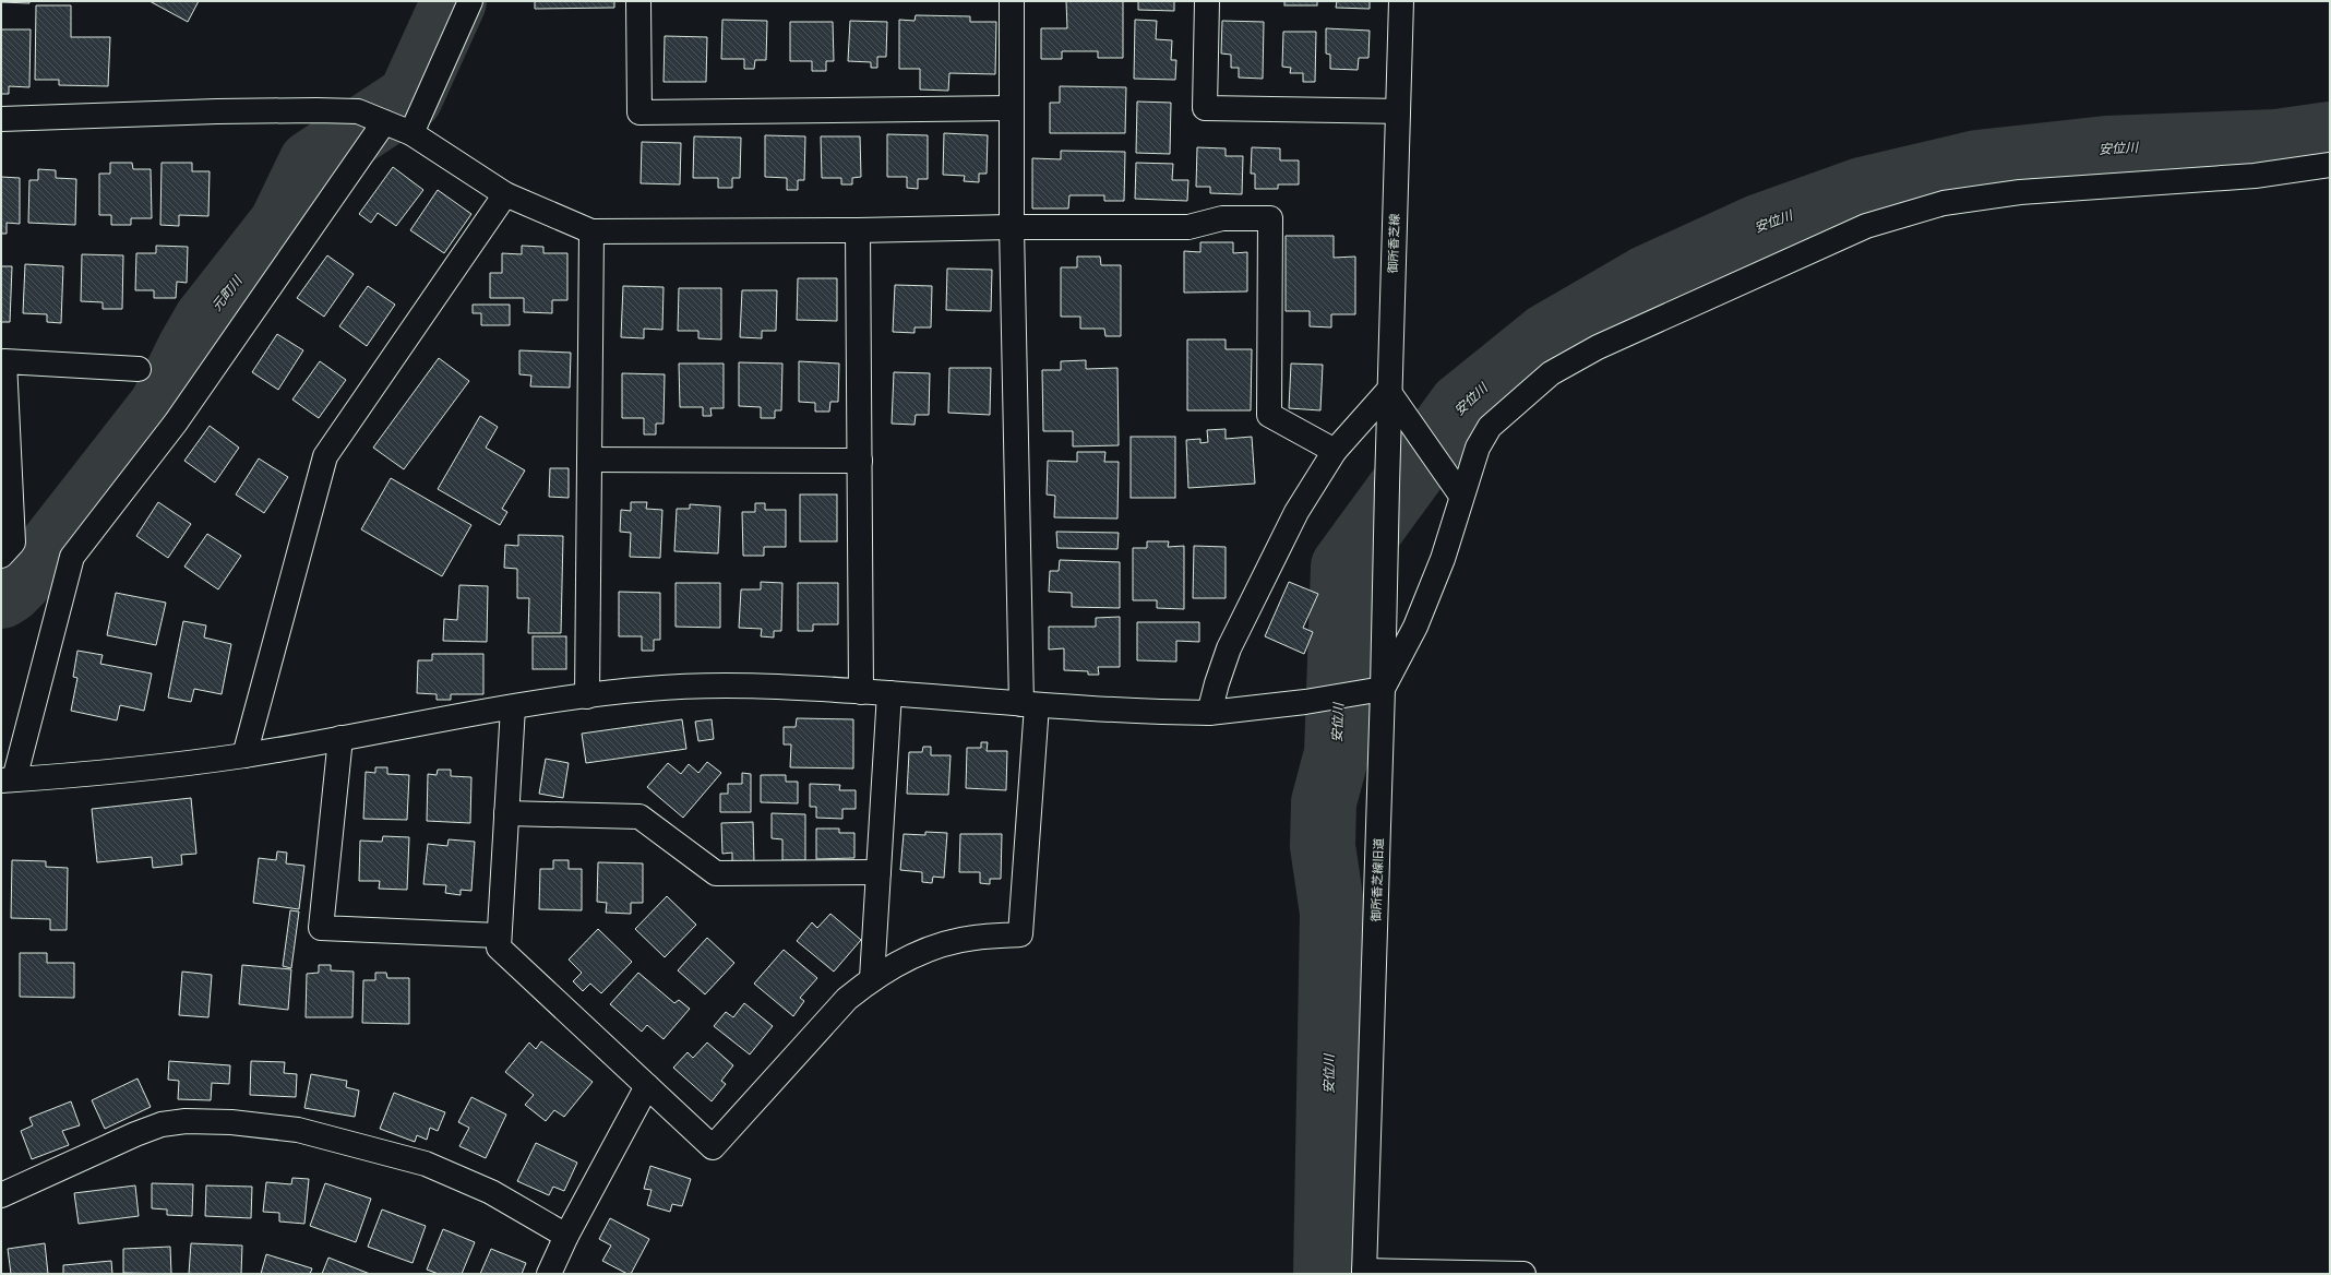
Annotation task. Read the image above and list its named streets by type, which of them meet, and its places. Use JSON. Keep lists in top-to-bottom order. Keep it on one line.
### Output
{"streets":{"street":["御所香芝線","御所香芝線旧道"]},"crossings":[["御所香芝線","御所香芝線旧道"]],"water":["安位川","元町川"]}
